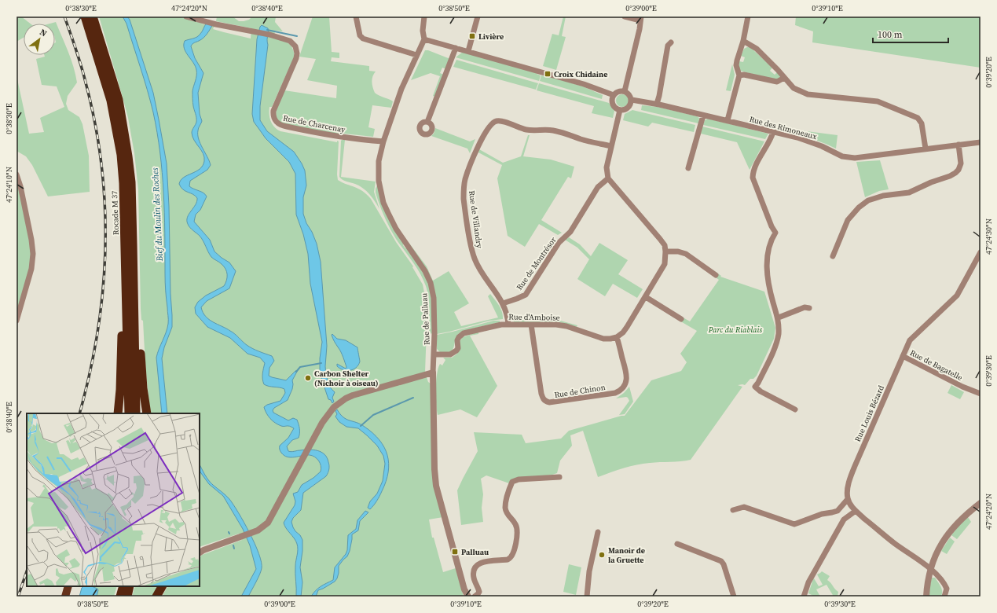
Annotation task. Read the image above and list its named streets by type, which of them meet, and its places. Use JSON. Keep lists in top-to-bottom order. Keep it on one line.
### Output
{"streets":{"highway":["Rocade M 37"],"street":["Rue de Charcenay","Rue des Rimoneaux","Rue de Villandry","Rue de Montrésor","Rue d'Amboise","Rue de Palluau","Rue de Bagatelle","Rue de Chinon","Rue Louis Bézard"]},"crossings":[["Rue de Charcenay","Rue de Palluau"],["Rue de Villandry","Rue de Montrésor"],["Rue de Villandry","Rue d'Amboise"],["Rue d'Amboise","Rue de Palluau"],["Rue d'Amboise","Rue de Chinon"],["Rue de Bagatelle","Rue Louis Bézard"]],"water":["Bief du Moulin des Roches"],"parks":["Parc du Riablais"],"places":{"transit":["Livière","Croix Chidaine","Palluau"],"other":["Carbon Shelter (Nichoir à oiseau)","Manoir de la Gruette"]},"scale_bar":"100 m","north":"top right","coordinates":["0°38'30\"E","47°24'20\"N","0°38'40\"E","0°38'50\"E","0°39'00\"E","0°39'10\"E","0°39'20\"E","47°24'10\"N","47°24'30\"N","0°39'30\"E"]}
